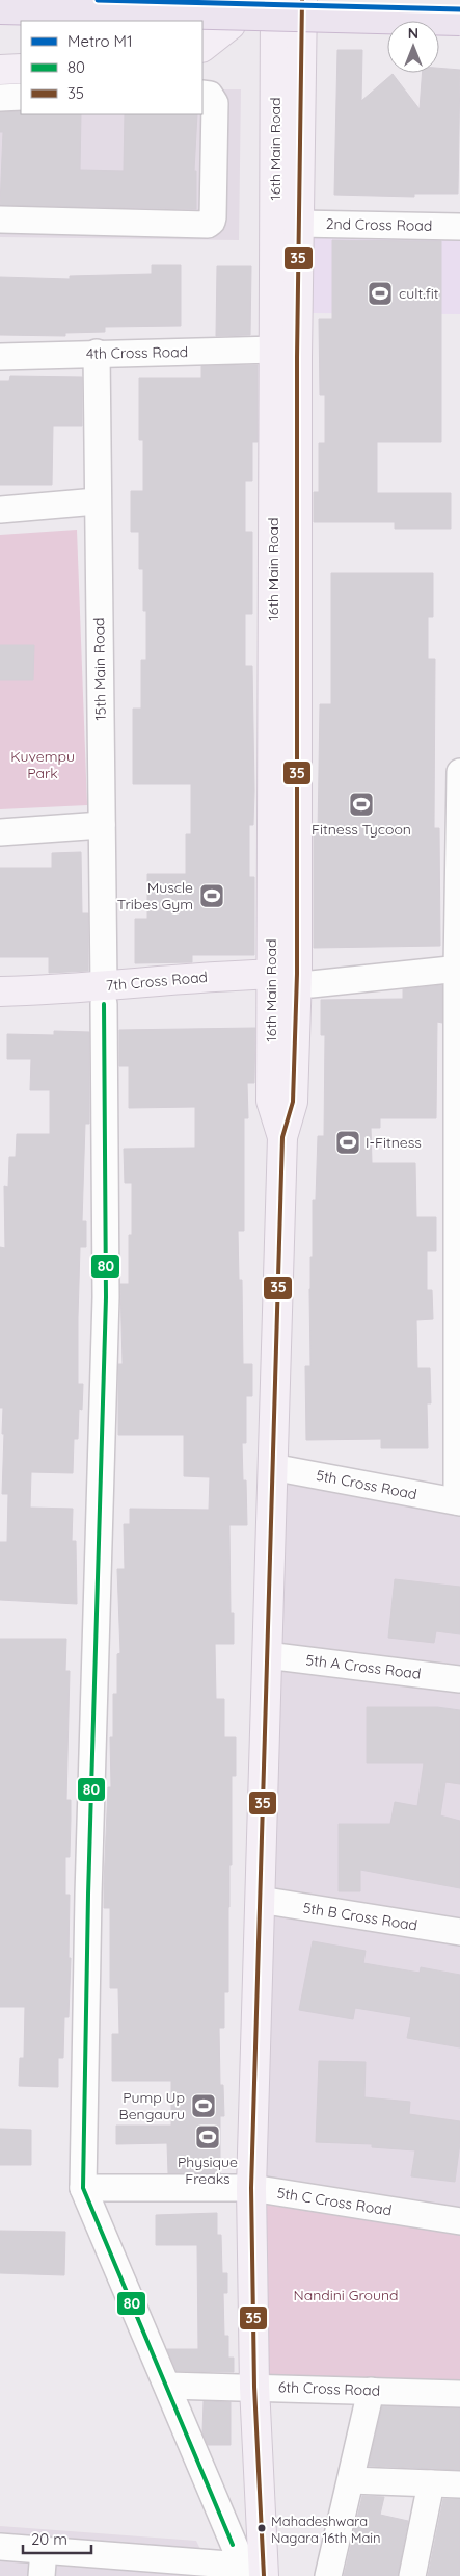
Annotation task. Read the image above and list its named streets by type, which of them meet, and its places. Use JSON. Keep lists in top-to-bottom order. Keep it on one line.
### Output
{"streets":{"street":["16th Main Road","2nd Cross Road","4th Cross Road","15th Main Road","7th Cross Road","5th Cross Road","5th A Cross Road","5th B Cross Road","5th C Cross Road","6th Cross Road"]},"crossings":[["16th Main Road","2nd Cross Road"],["16th Main Road","4th Cross Road"],["16th Main Road","15th Main Road"],["16th Main Road","7th Cross Road"],["16th Main Road","5th Cross Road"],["16th Main Road","5th A Cross Road"],["16th Main Road","5th B Cross Road"],["16th Main Road","5th C Cross Road"],["16th Main Road","6th Cross Road"],["4th Cross Road","15th Main Road"],["15th Main Road","7th Cross Road"],["15th Main Road","5th C Cross Road"],["15th Main Road","6th Cross Road"]],"parks":["Kuvempu Park","Nandini Ground"],"places":{"sports":["cult.fit","Fitness Tycoon","Muscle Tribes Gym","I-Fitness","Pump Up Bengauru","Physique Freaks"],"other":["Mahadeshwara Nagara 16th Main"]},"lines":["metro line M1","transit line 35","transit line 80"],"legend":["Metro M1","80","35"],"scale_bar":"20 m","north":"top"}
